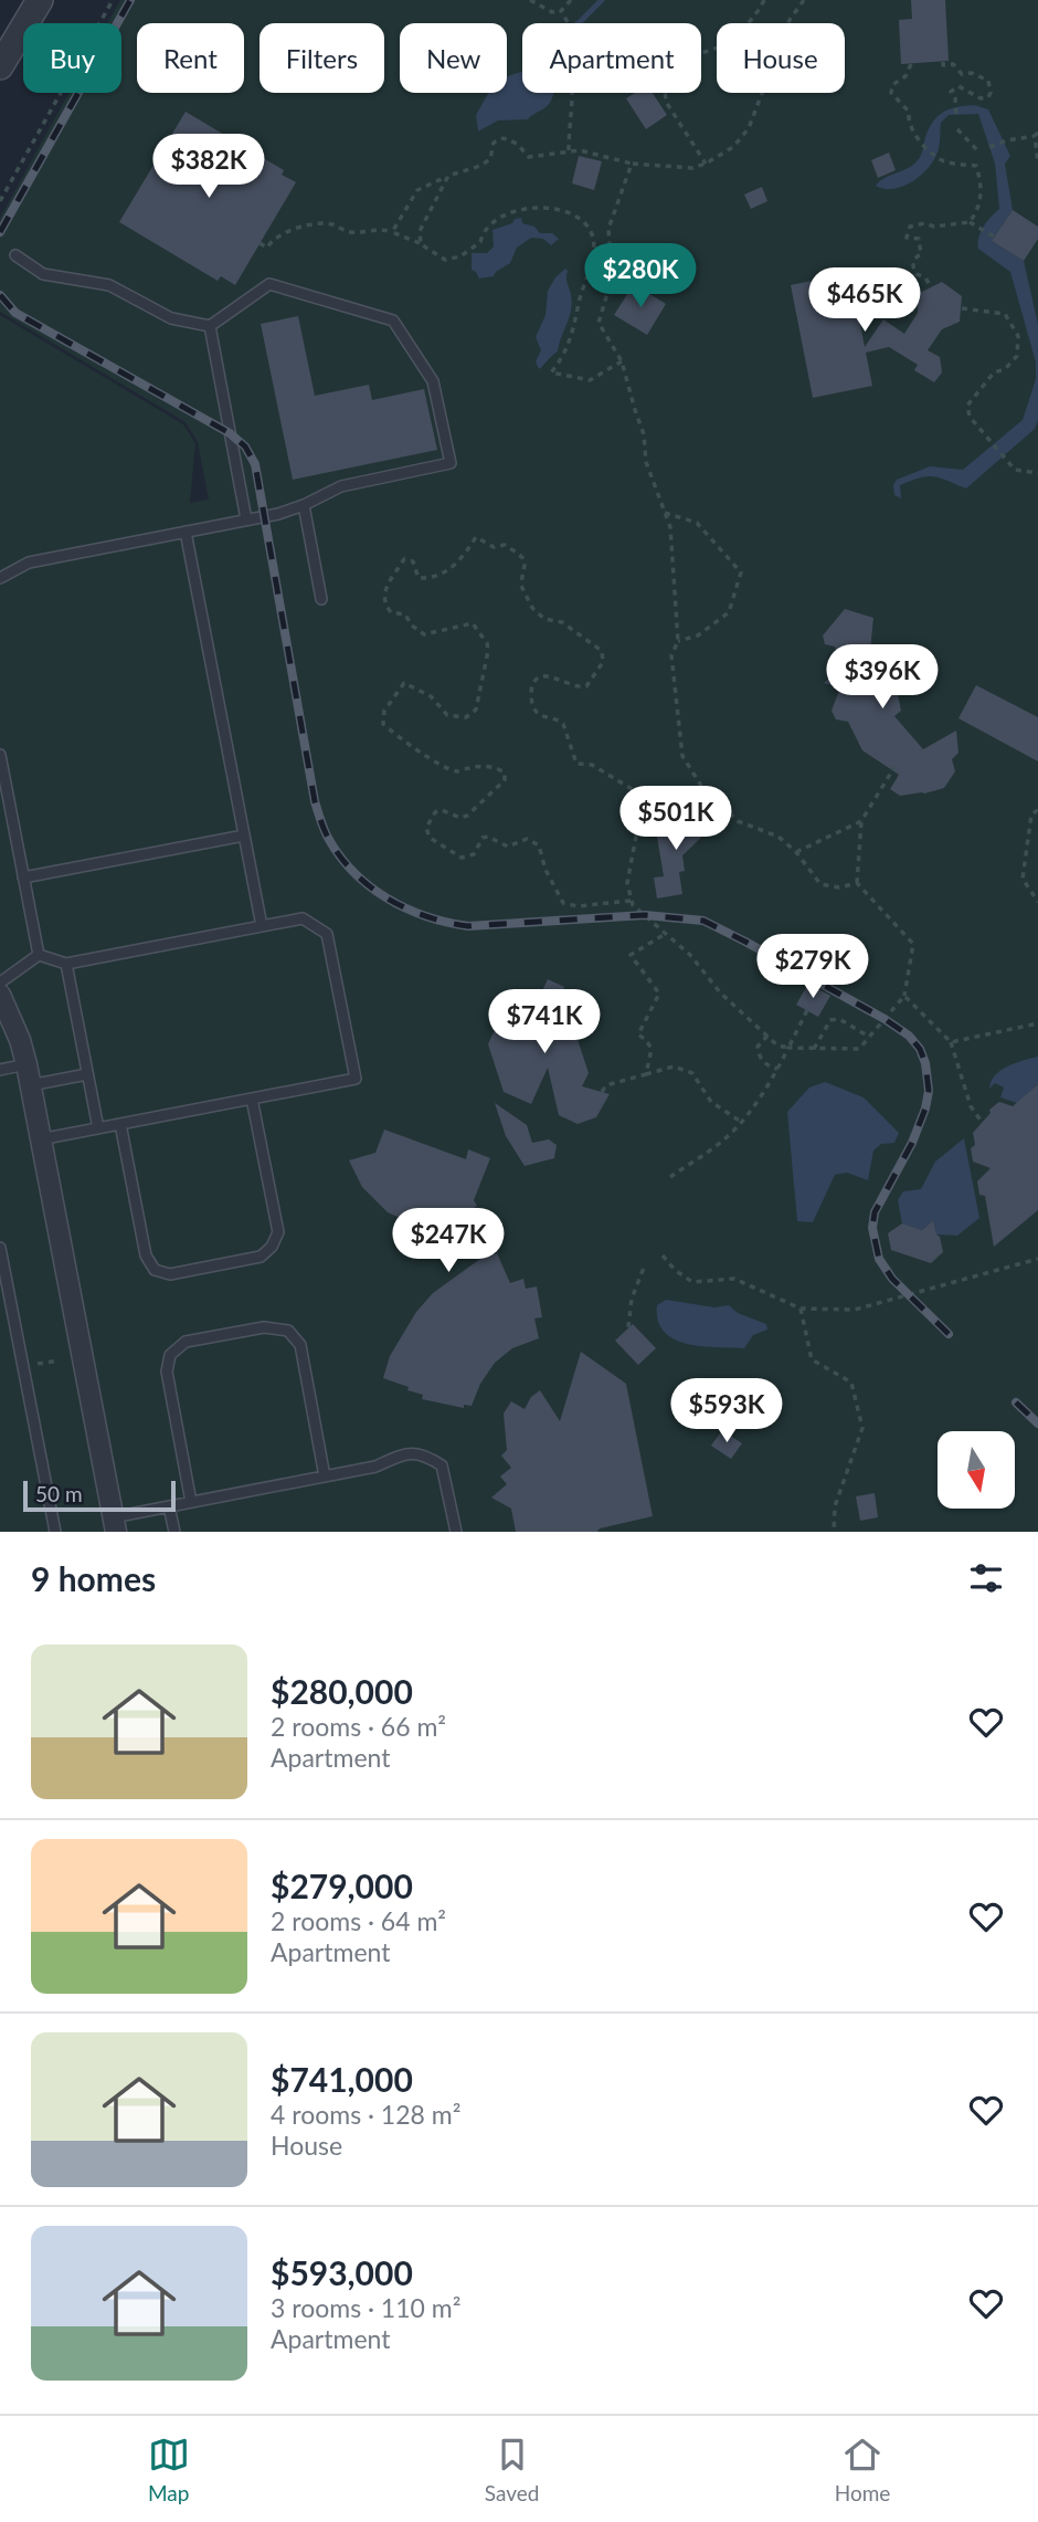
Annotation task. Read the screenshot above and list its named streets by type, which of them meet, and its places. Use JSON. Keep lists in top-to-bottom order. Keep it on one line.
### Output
{"scale_bar":"50 m","north":"bottom","page":{"chip":["Buy","Rent","Filters","New","Apartment","House"],"price":["$382K","$280K","$465K","$396K","$501K","$279K","$741K","$247K","$593K"],"scale":"50 m","heading":"9 homes","list":[{"name":"$280,000","note":"2 rooms · 66 m² · Apartment"},{"name":"$279,000","note":"2 rooms · 64 m² · Apartment"},{"name":"$741,000","note":"4 rooms · 128 m² · House"},{"name":"$593,000","note":"3 rooms · 110 m² · Apartment"}],"tabs":["Map","Saved","Home"]}}
